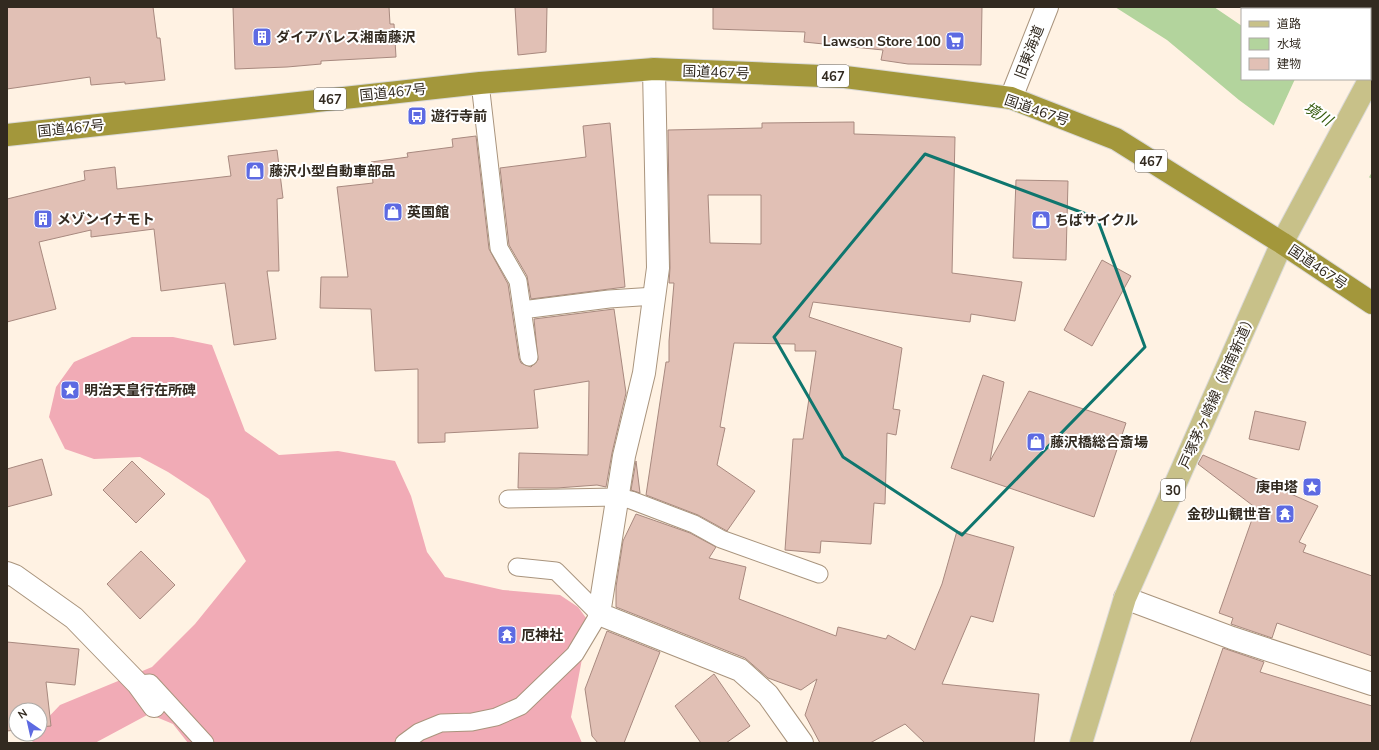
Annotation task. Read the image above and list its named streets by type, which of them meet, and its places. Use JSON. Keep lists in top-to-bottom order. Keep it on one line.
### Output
{"streets":{"highway":["国道467号","467"],"main road":["戸塚茅ヶ崎線（湘南新道）","30"],"street":["旧東海道"]},"crossings":[["旧東海道","国道467号"],["国道467号","戸塚茅ヶ崎線（湘南新道）"],["国道467号","30"],["戸塚茅ヶ崎線（湘南新道）","30"]],"water":["境川"],"places":{"building":["ダイアパレス湘南藤沢","メゾンイナモト"],"supermarket":["Lawson Store 100"],"bus stop":["遊行寺前"],"shop":["藤沢小型自動車部品","英国館","ちばサイクル","藤沢橋総合斎場"],"place":["明治天皇行在所碑","庚申塔"],"temple":["金砂山観世音","厄神社"]},"legend":["道路","水域","建物"],"north":"top left"}
